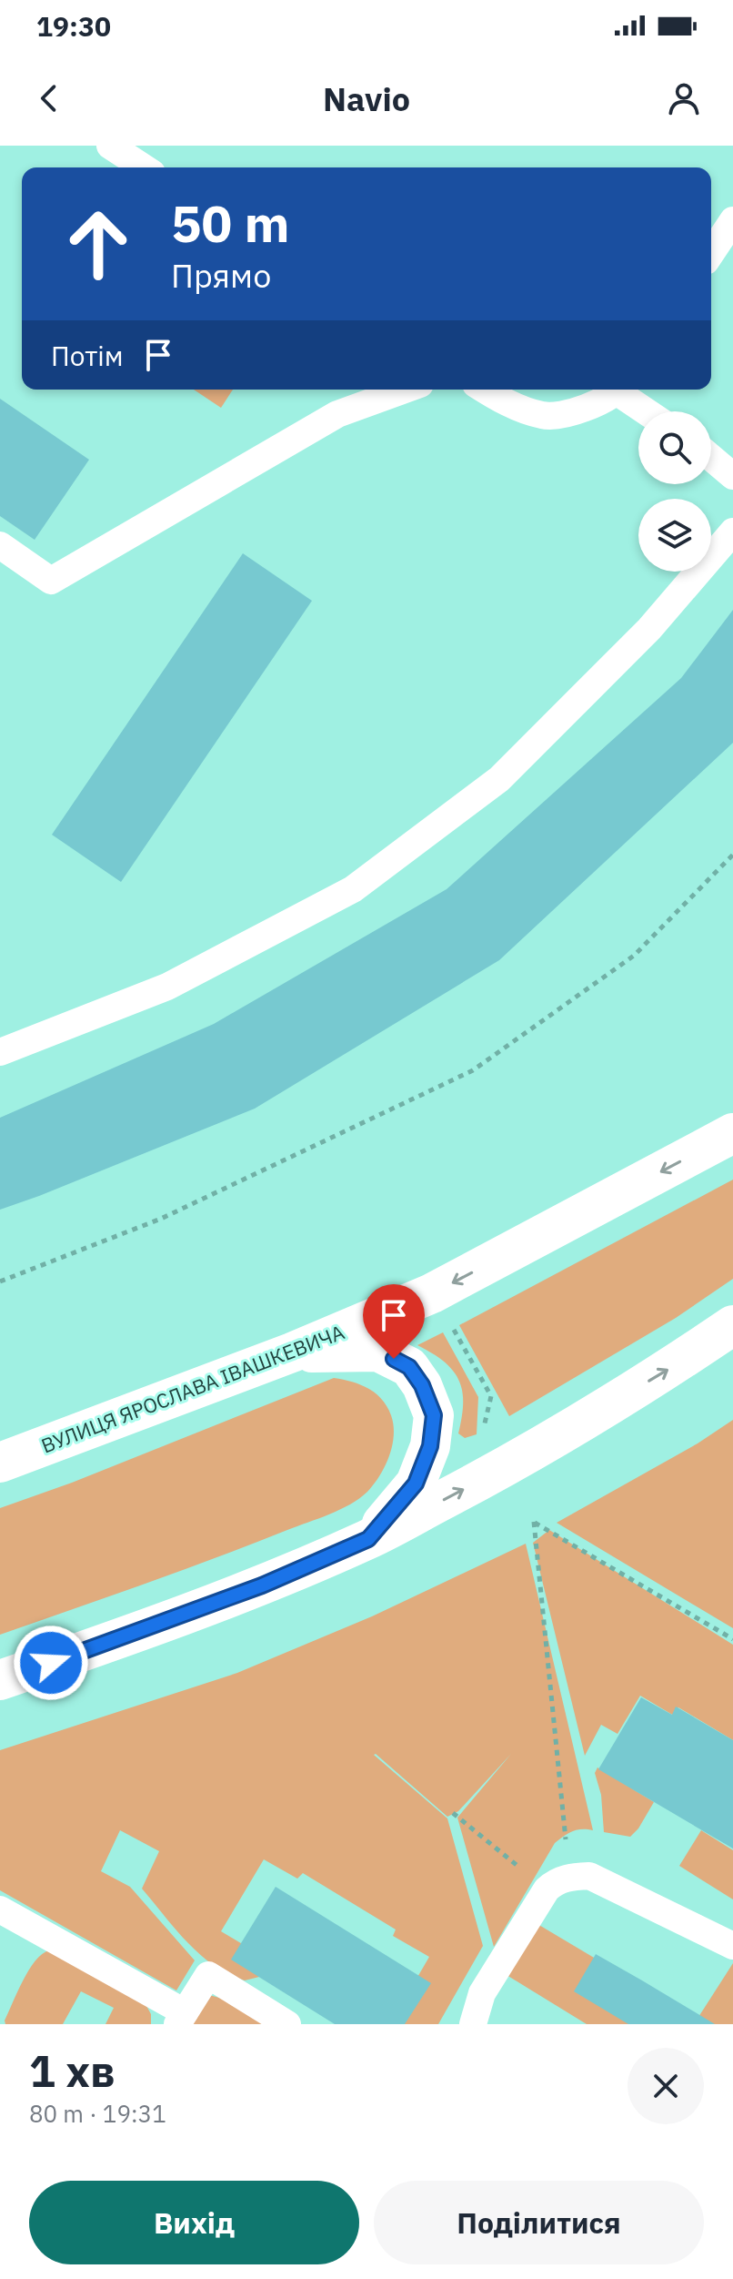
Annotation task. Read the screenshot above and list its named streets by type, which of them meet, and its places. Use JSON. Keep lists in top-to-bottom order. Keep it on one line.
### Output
{"streets":{"main road":["ВУЛИЦЯ ЯРОСЛАВА ІВАШКЕВИЧА"]},"page":{"status":"19:30","header":"Navio","turn":["50 m","Прямо"],"then":"Потім","heading":["1 хв","80 m · 19:31"],"buttons":["Вихід","Поділитися"]}}
